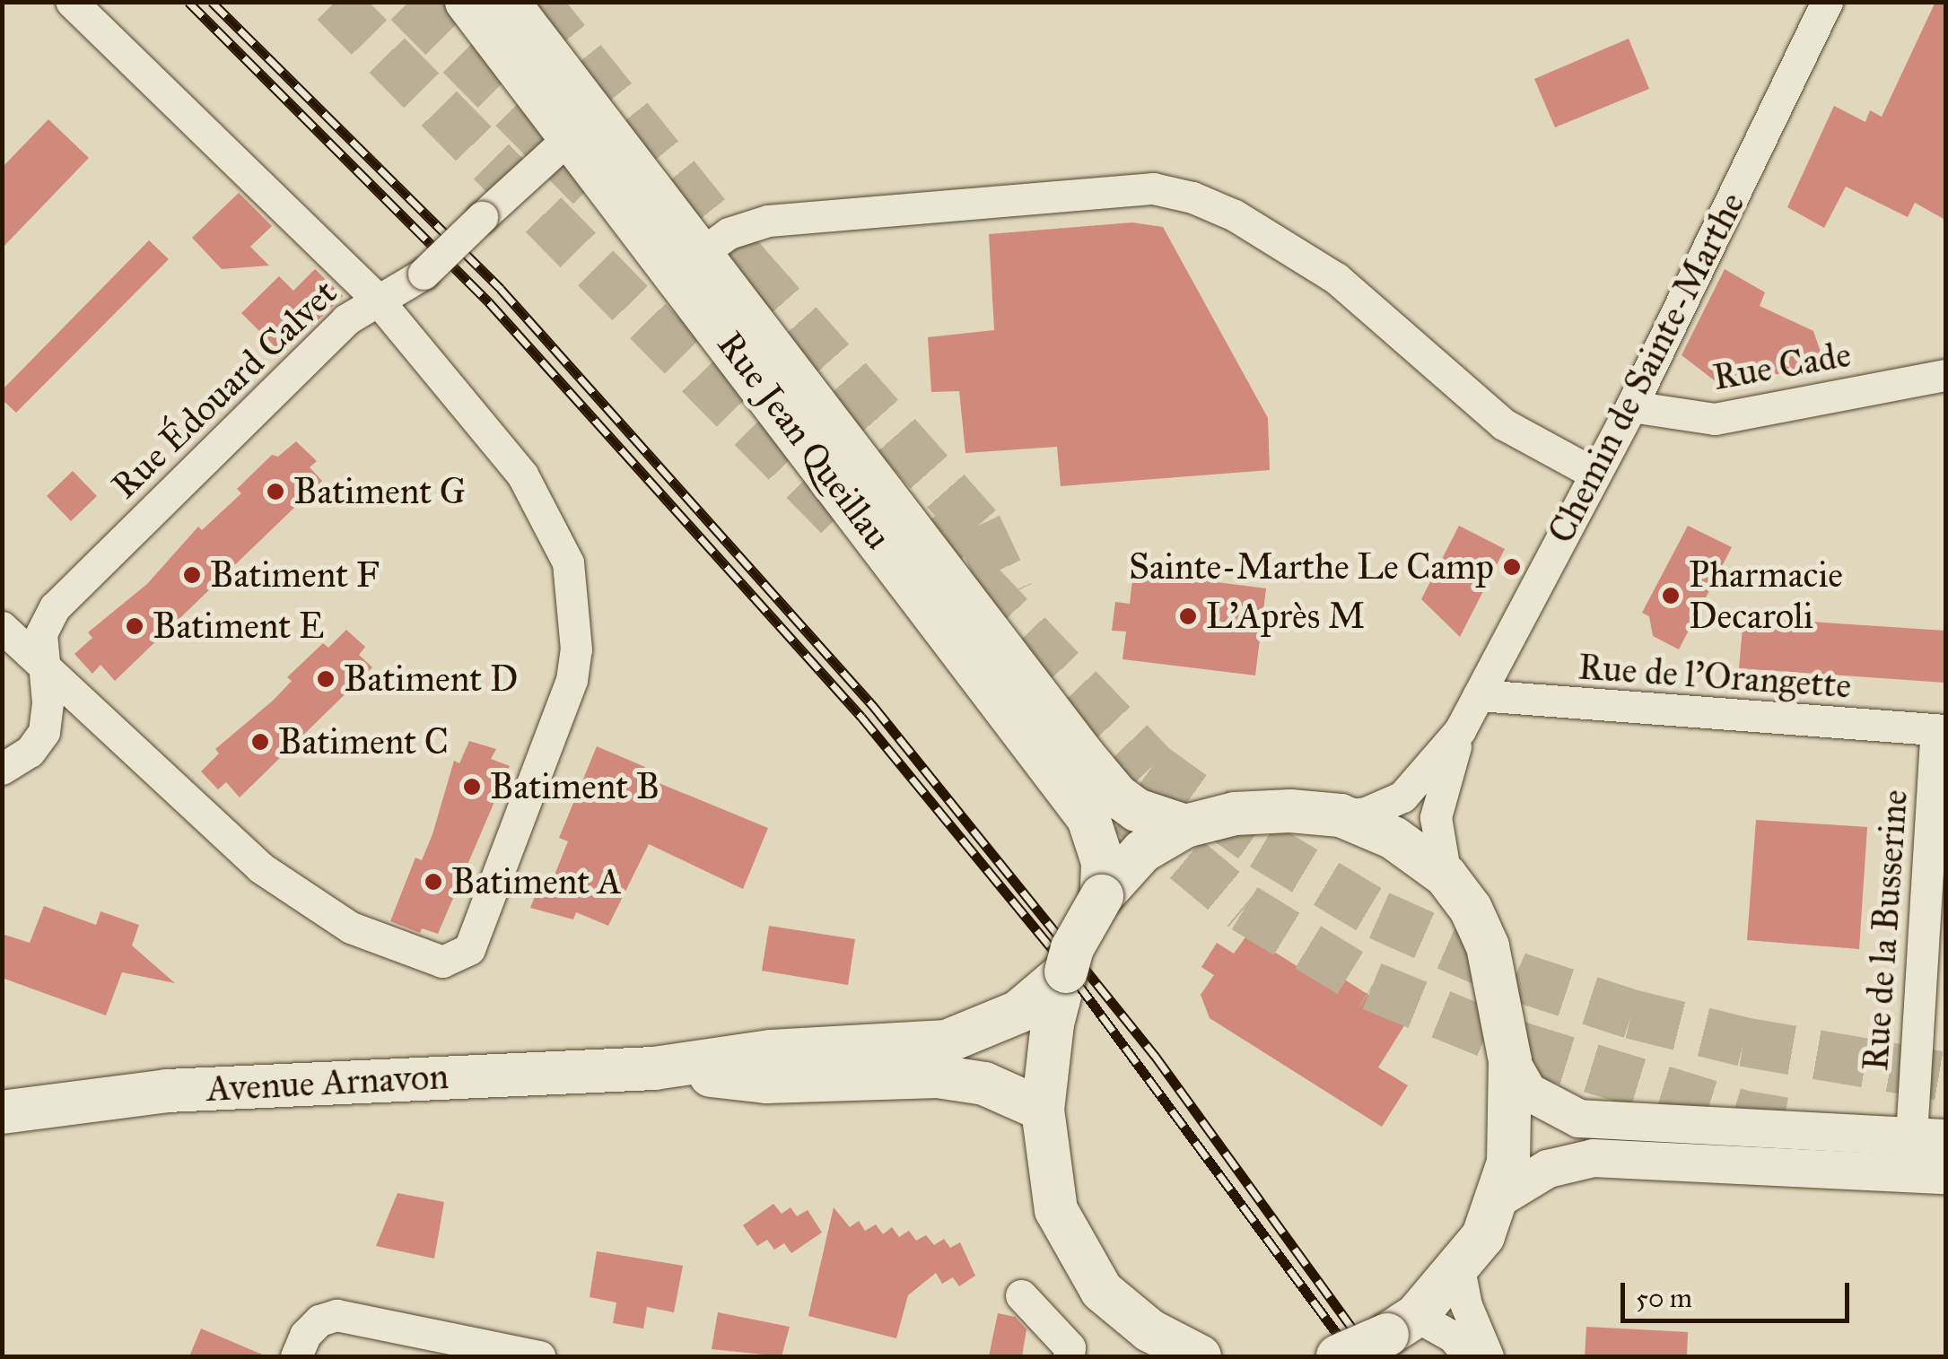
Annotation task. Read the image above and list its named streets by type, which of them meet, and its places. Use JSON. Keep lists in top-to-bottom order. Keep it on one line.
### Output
{"streets":{"main road":["Rue Jean Queillau","Avenue Arnavon"],"street":["Rue Cade","Chemin de Sainte-Marthe","Rue Édouard Calvet","Rue de l'Orangette","Rue de la Busserine"]},"crossings":[["Rue Cade","Chemin de Sainte-Marthe"],["Chemin de Sainte-Marthe","Rue de l'Orangette"],["Rue Édouard Calvet","Rue Jean Queillau"],["Rue Jean Queillau","Avenue Arnavon"],["Rue de l'Orangette","Rue de la Busserine"]],"places":["Batiment G","Sainte-Marthe Le Camp","Batiment F","Pharmacie Decaroli","L'Après M","Batiment E","Batiment D","Batiment C","Batiment B","Batiment A"],"scale_bar":"50 m"}
